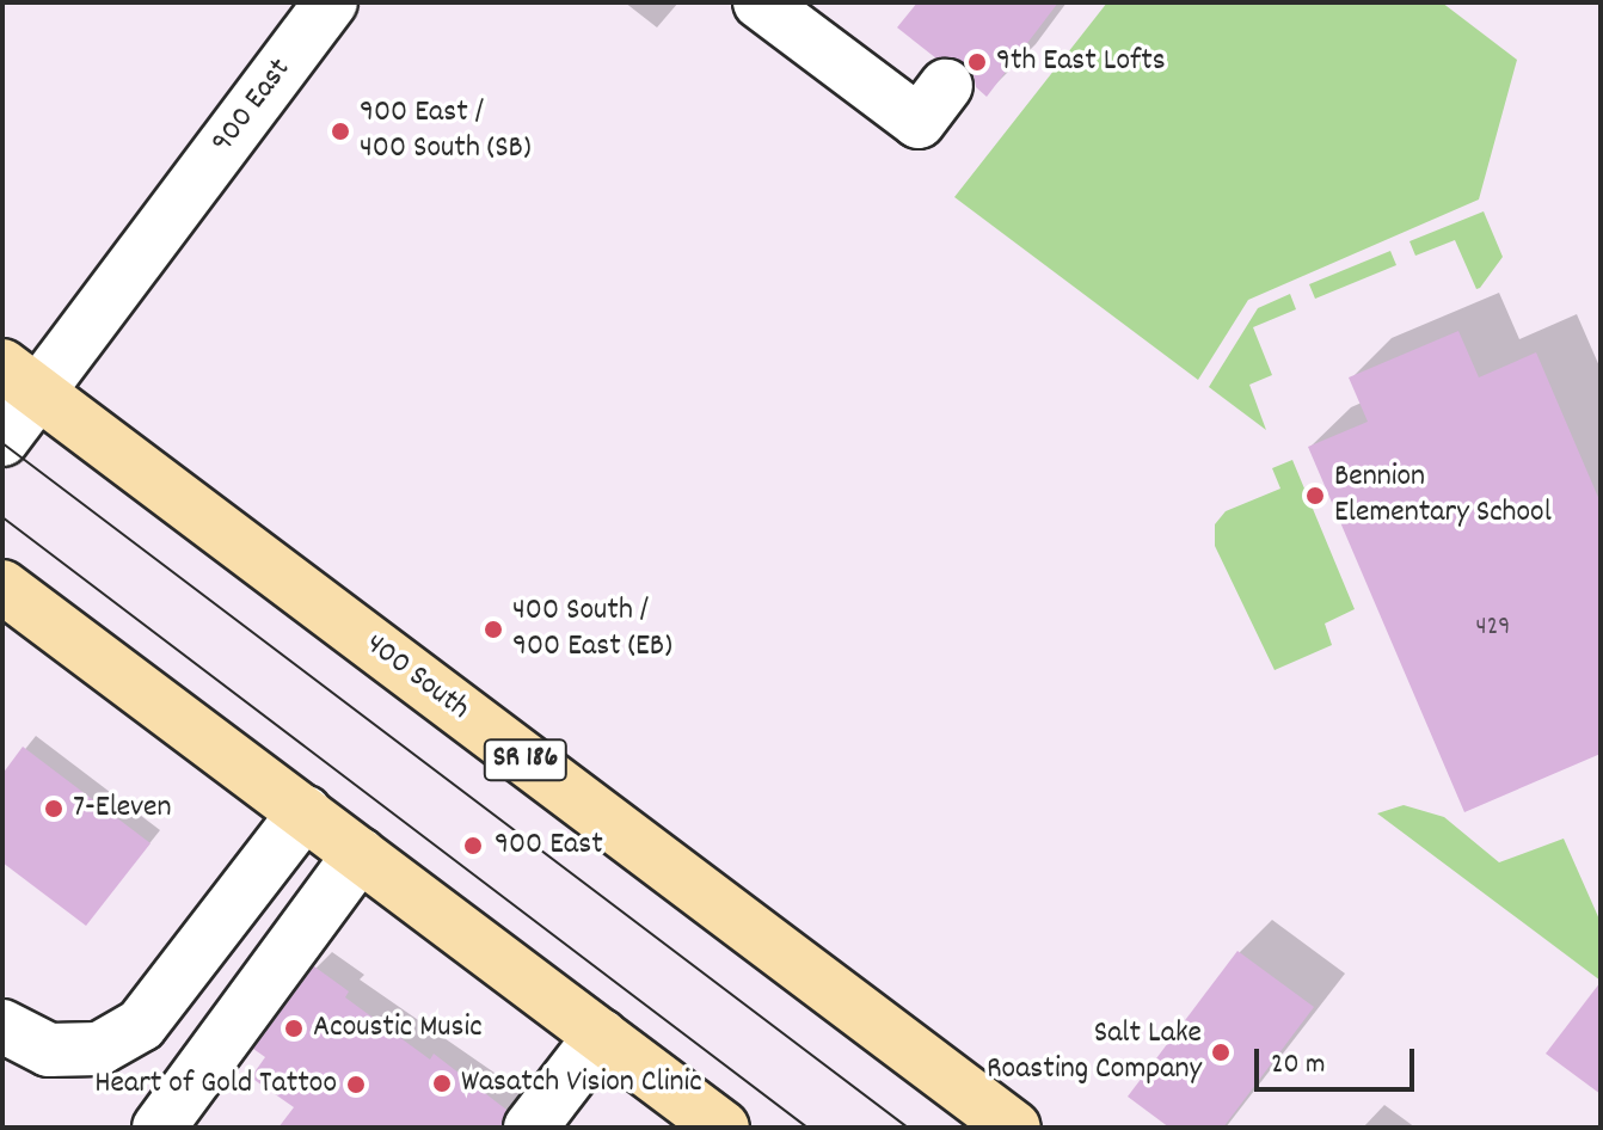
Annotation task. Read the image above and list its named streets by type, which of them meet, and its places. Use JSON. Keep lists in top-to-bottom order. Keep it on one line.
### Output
{"streets":{"main road":["400 South","SR 186"],"street":["900 East"]},"crossings":[["900 East","400 South"]],"places":["9th East Lofts","900 East / 400 South (SB)","Bennion Elementary School","400 South / 900 East (EB)","7-Eleven","900 East","Acoustic Music","Salt Lake Roasting Company","Wasatch Vision Clinic","Heart of Gold Tattoo"],"house_numbers":["429"],"scale_bar":"20 m"}
